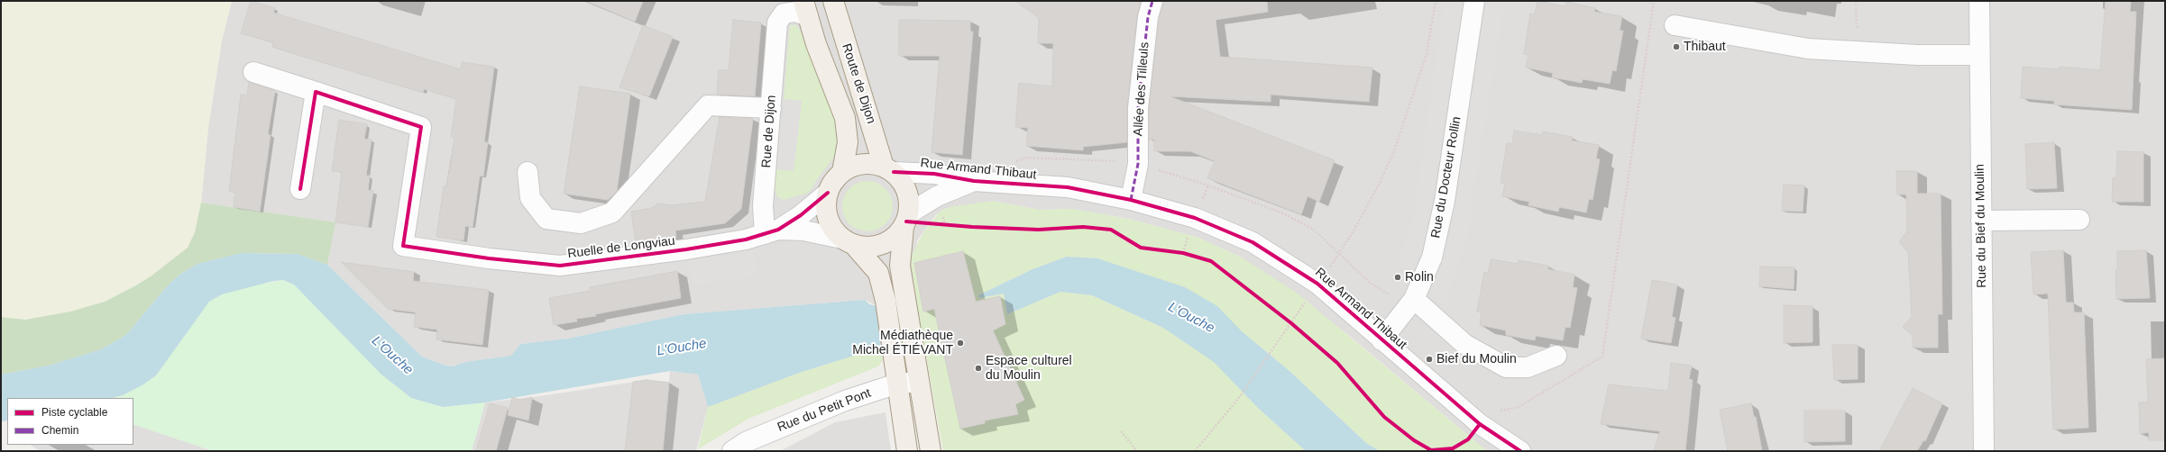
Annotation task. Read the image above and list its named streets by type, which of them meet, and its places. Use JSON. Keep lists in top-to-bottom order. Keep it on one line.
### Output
{"streets":{"main road":["Route de Dijon"],"street":["Allée des Tilleuls","Rue de Dijon","Rue Armand Thibaut","Rue du Docteur Rollin","Rue du Bief du Moulin","Ruelle de Longviau","Rue du Petit Pont"]},"crossings":[["Route de Dijon","Rue de Dijon"],["Route de Dijon","Rue Armand Thibaut"],["Route de Dijon","Ruelle de Longviau"],["Allée des Tilleuls","Rue Armand Thibaut"],["Rue de Dijon","Ruelle de Longviau"],["Rue Armand Thibaut","Rue du Docteur Rollin"],["Rue Armand Thibaut","Ruelle de Longviau"]],"water":["L'Ouche"],"places":["Thibaut","Rolin","Médiathèque Michel ÉTIÉVANT","Bief du Moulin","Espace culturel du Moulin"],"legend":["Piste cyclable","Chemin"]}
